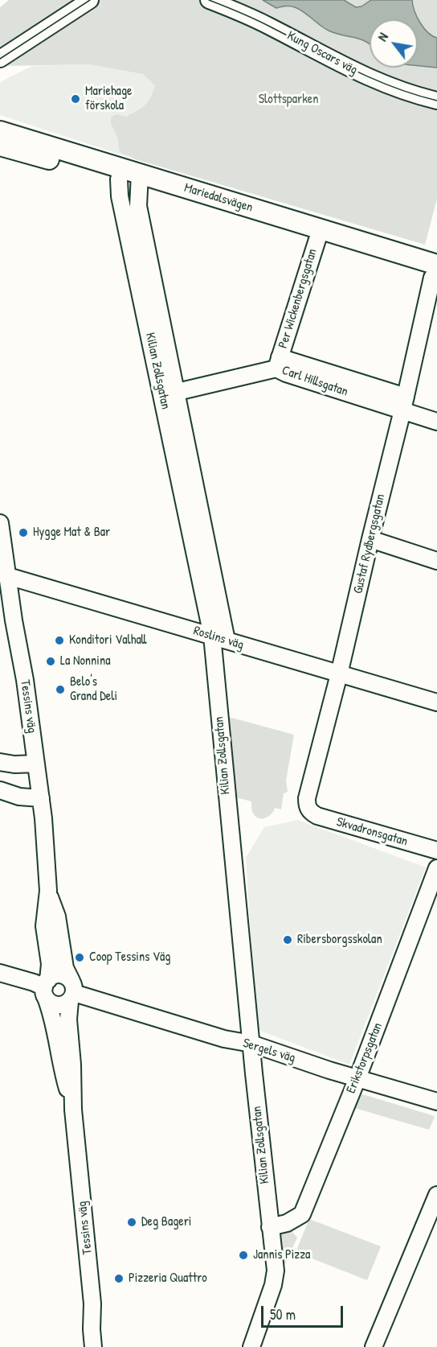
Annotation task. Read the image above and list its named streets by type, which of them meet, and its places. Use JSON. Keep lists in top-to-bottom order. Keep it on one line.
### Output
{"streets":{"main road":["Mariedalsvägen"],"street":["Kung Oscars väg","Per Wickenbergsgatan","Kilian Zollsgatan","Carl Hillsgatan","Gustaf Rydbergsgatan","Roslins väg","Tessins väg","Skvadronsgatan","Sergels väg","Erikstorpsgatan"]},"crossings":[["Mariedalsvägen","Per Wickenbergsgatan"],["Mariedalsvägen","Kilian Zollsgatan"],["Mariedalsvägen","Gustaf Rydbergsgatan"],["Per Wickenbergsgatan","Carl Hillsgatan"],["Kilian Zollsgatan","Carl Hillsgatan"],["Kilian Zollsgatan","Roslins väg"],["Kilian Zollsgatan","Sergels väg"],["Kilian Zollsgatan","Erikstorpsgatan"],["Carl Hillsgatan","Gustaf Rydbergsgatan"],["Gustaf Rydbergsgatan","Roslins väg"],["Gustaf Rydbergsgatan","Skvadronsgatan"],["Roslins väg","Tessins väg"],["Tessins väg","Sergels väg"],["Sergels väg","Erikstorpsgatan"]],"parks":["Slottsparken"],"places":["Mariehage förskola","Hygge Mat & Bar","Konditori Valhall","La Nonnina","Belo's Grand Deli","Ribersborgsskolan","Coop Tessins Väg","Deg Bageri","Jannis Pizza","Pizzeria Quattro"],"scale_bar":"50 m","north":"top left"}
